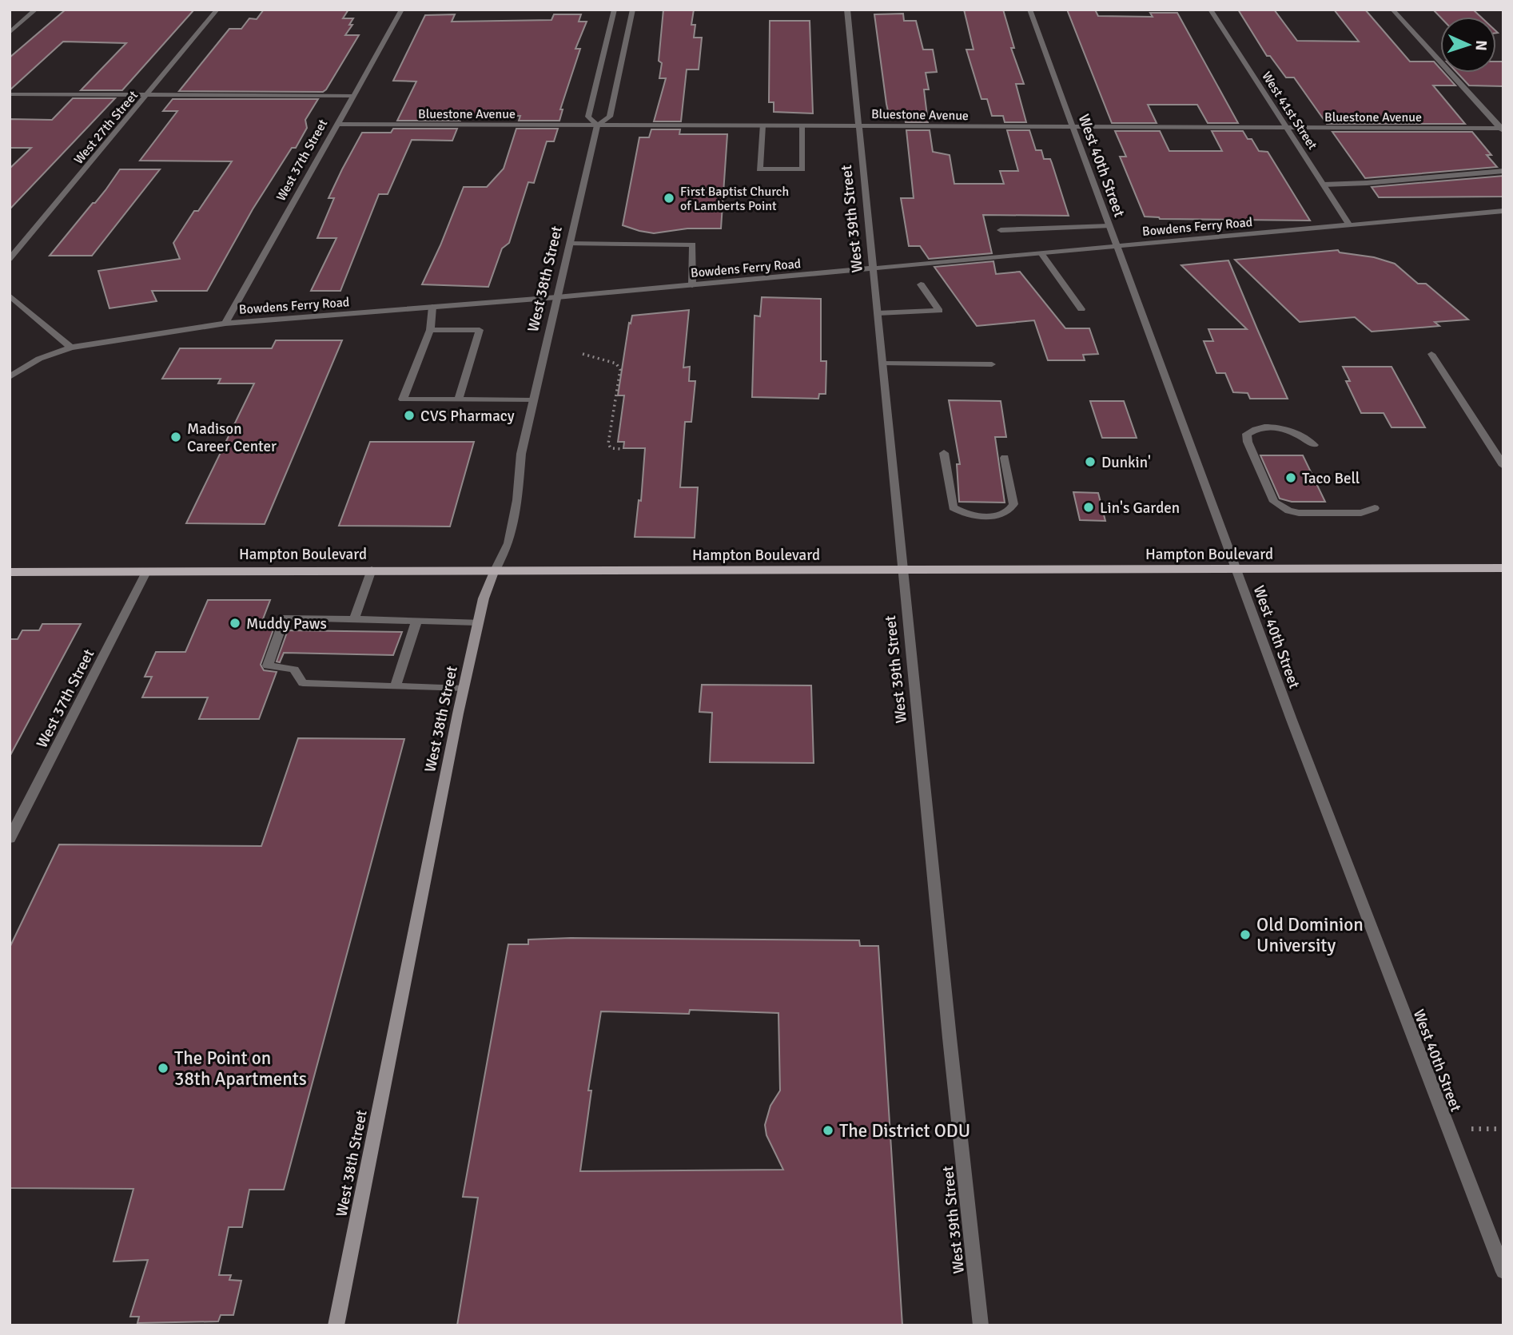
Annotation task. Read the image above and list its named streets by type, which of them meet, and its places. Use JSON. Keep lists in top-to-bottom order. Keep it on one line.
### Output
{"streets":{"main road":["West 38th Street","Hampton Boulevard"],"street":["West 41st Street","Bluestone Avenue","West 27th Street","West 37th Street","West 40th Street","West 39th Street","Bowdens Ferry Road"]},"crossings":[["West 41st Street","Bluestone Avenue"],["West 41st Street","Bowdens Ferry Road"],["Bluestone Avenue","West 37th Street"],["Bluestone Avenue","West 40th Street"],["Bluestone Avenue","West 39th Street"],["Bluestone Avenue","West 38th Street"],["West 37th Street","Bowdens Ferry Road"],["West 37th Street","Hampton Boulevard"],["West 40th Street","Bowdens Ferry Road"],["West 40th Street","Hampton Boulevard"],["West 39th Street","Bowdens Ferry Road"],["West 39th Street","Hampton Boulevard"],["Bowdens Ferry Road","West 38th Street"],["West 38th Street","Hampton Boulevard"]],"places":["First Baptist Church of Lamberts Point","CVS Pharmacy","Madison Career Center","Dunkin'","Taco Bell","Lin's Garden","Muddy Paws","Old Dominion University","The Point on 38th Apartments","The District ODU"],"north":"right"}
